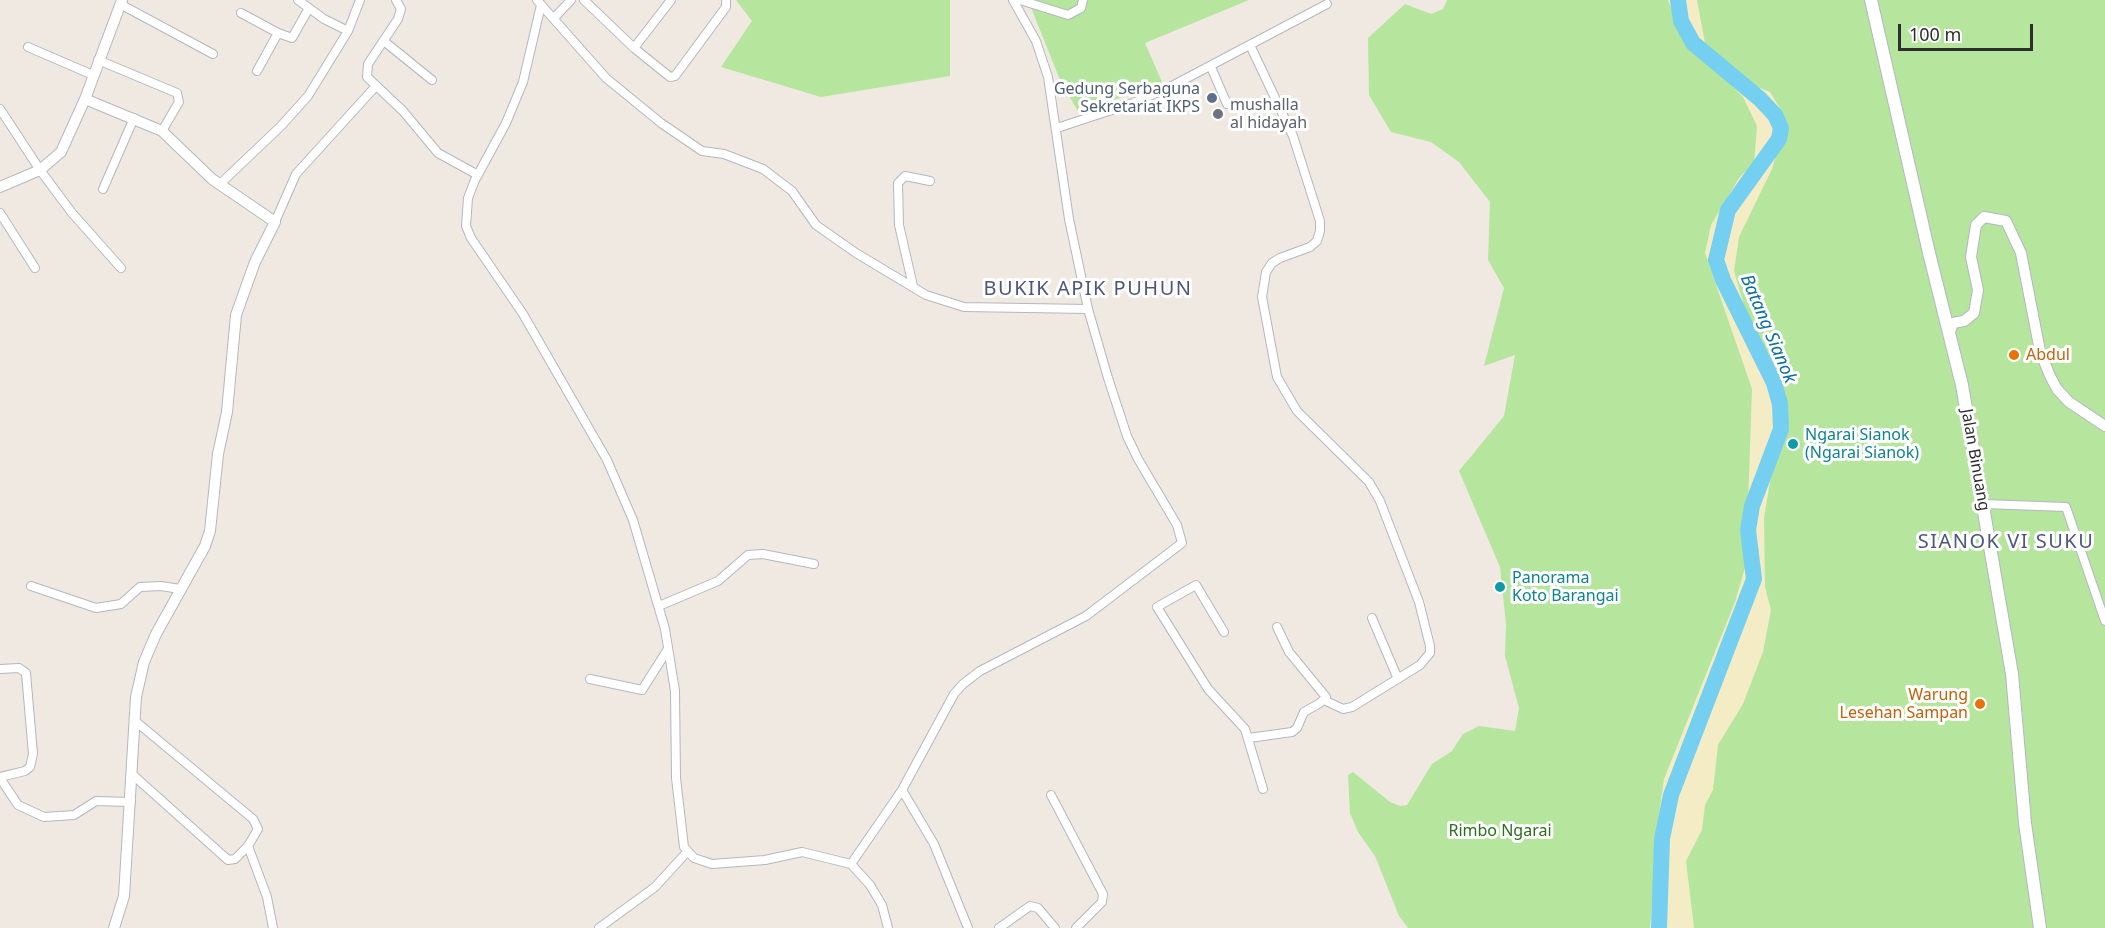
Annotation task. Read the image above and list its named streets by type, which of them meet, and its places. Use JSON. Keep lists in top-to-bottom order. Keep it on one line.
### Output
{"streets":{"main road":["Jalan Binuang"]},"districts":["BUKIK APIK PUHUN","SIANOK VI SUKU"],"water":["Batang Sianok"],"parks":["Rimbo Ngarai"],"places":["Gedung Serbaguna Sekretariat IKPS","mushalla al hidayah","Abdul","Ngarai Sianok (Ngarai Sianok)","Panorama Koto Barangai","Warung Lesehan Sampan"],"scale_bar":"100 m"}
